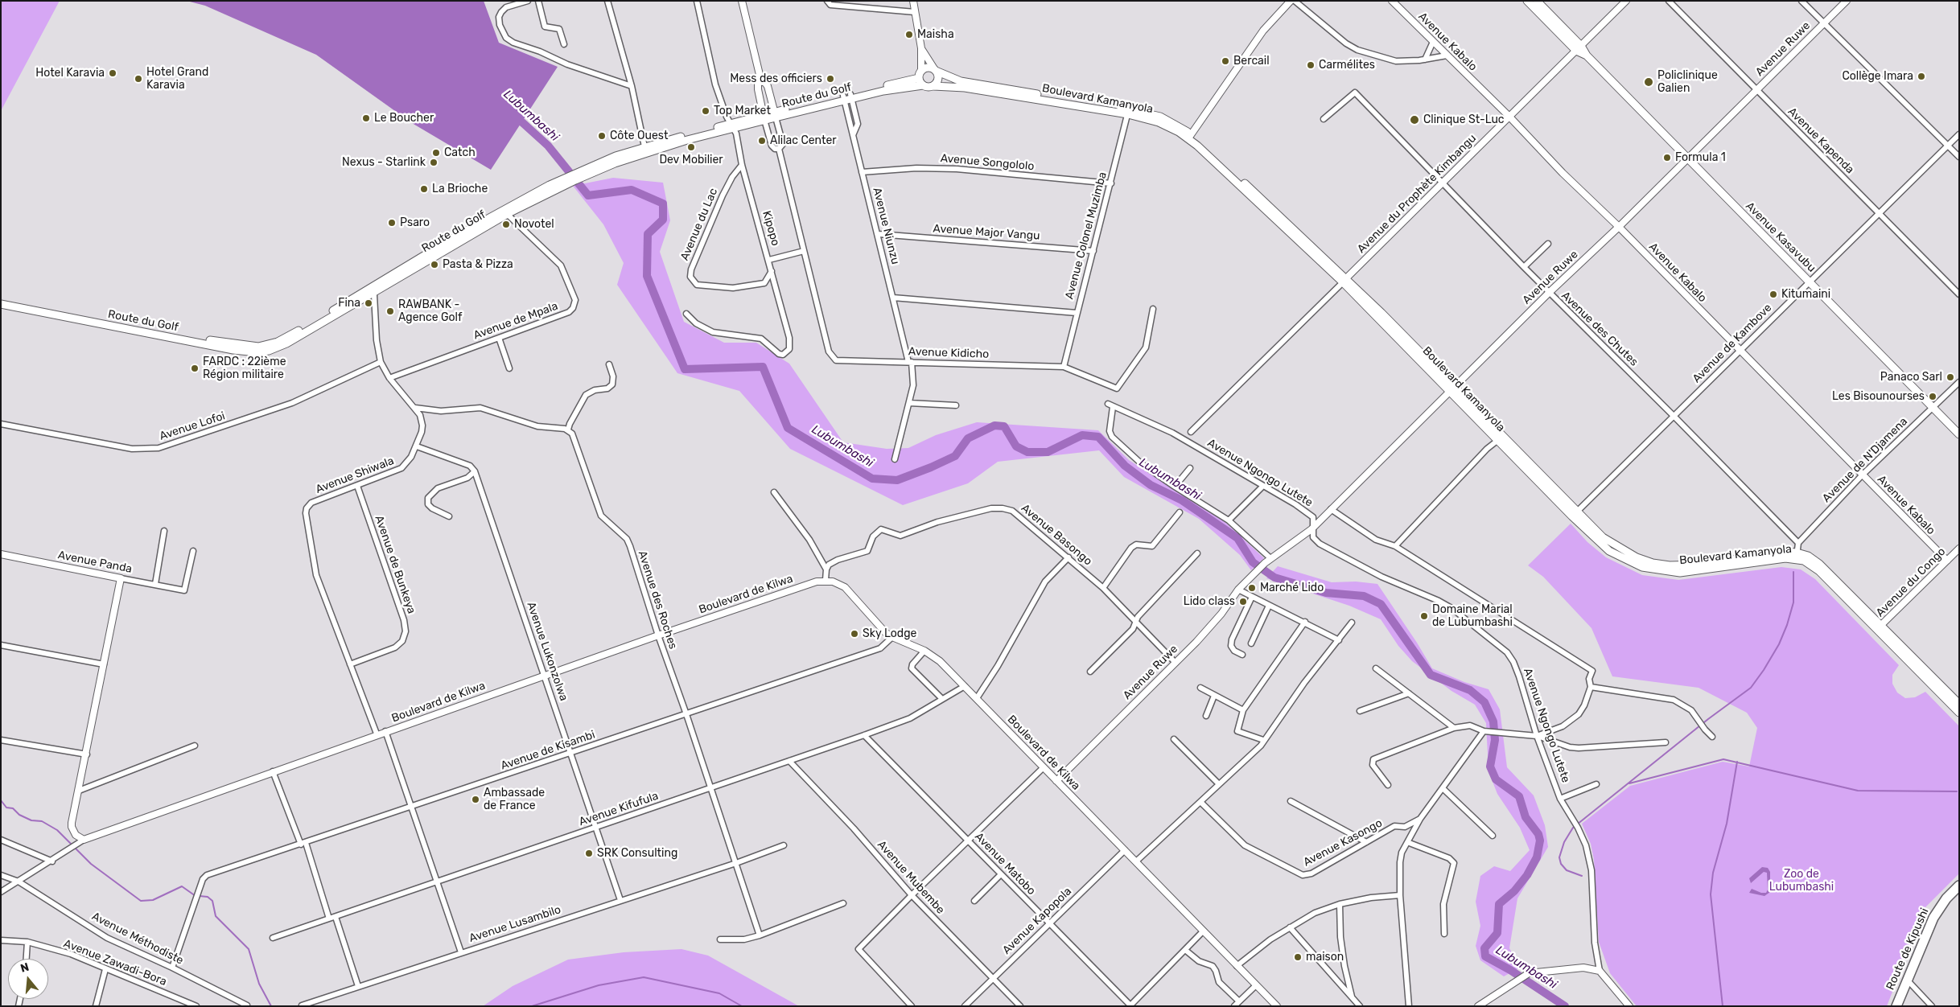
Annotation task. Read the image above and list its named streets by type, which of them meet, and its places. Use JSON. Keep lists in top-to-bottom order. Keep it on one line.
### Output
{"streets":{"highway":["Route de Kipushi"],"main road":["Route du Golf","Boulevard Kamanyola","Avenue Kasavubu"],"street":["Avenue Kabalo","Avenue Ruwe","Avenue Kapenda","Avenue Songololo","Avenue du Prophète Kimbangu","Avenue du Lac","Avenue Niunzu","Kipopo","Avenue Major Vangu","Avenue Colonel Muzimba","Avenue de Mpala","Avenue des Chutes","Avenue de Kambove","Avenue Kidicho","Avenue Lofoi","Avenue de N'Djamena","Avenue Ngongo Lutete","Avenue Shiwala","Avenue Basongo","Avenue Panda","Avenue de Bunkeya","Avenue du Congo","Boulevard de Kilwa","Avenue des Roches","Avenue Lukonzolwa","Avenue de Kisambi","Avenue Kifufula","Avenue Kasongo","Avenue Matobo","Avenue Mubembe","Avenue Kapopola","Avenue Lusambilo","Avenue Méthodiste","Avenue Zawadi-Bora"]},"crossings":[["Avenue Kabalo","Avenue Ruwe"],["Avenue Kabalo","Avenue du Prophète Kimbangu"],["Avenue Kabalo","Avenue de Kambove"],["Avenue Kabalo","Avenue de N'Djamena"],["Avenue Kabalo","Avenue du Congo"],["Avenue Ruwe","Boulevard Kamanyola"],["Avenue Ruwe","Avenue Kapenda"],["Avenue Ruwe","Avenue Kasavubu"],["Avenue Ruwe","Avenue des Chutes"],["Avenue Ruwe","Avenue Ngongo Lutete"],["Avenue Ruwe","Avenue Basongo"],["Avenue Ruwe","Boulevard de Kilwa"],["Route du Golf","Boulevard Kamanyola"],["Route du Golf","Avenue Niunzu"],["Route du Golf","Kipopo"],["Route du Golf","Avenue de Mpala"],["Route du Golf","Avenue Shiwala"],["Boulevard Kamanyola","Avenue du Prophète Kimbangu"],["Boulevard Kamanyola","Avenue Colonel Muzimba"],["Boulevard Kamanyola","Avenue de Kambove"],["Boulevard Kamanyola","Avenue du Congo"],["Avenue Kapenda","Avenue de Kambove"],["Avenue Songololo","Avenue Niunzu"],["Avenue Songololo","Avenue Colonel Muzimba"],["Avenue du Prophète Kimbangu","Avenue Kasavubu"],["Avenue du Prophète Kimbangu","Avenue des Chutes"],["Avenue du Lac","Kipopo"],["Avenue Niunzu","Avenue Major Vangu"],["Avenue Niunzu","Avenue Kidicho"],["Avenue Major Vangu","Avenue Colonel Muzimba"],["Avenue Colonel Muzimba","Avenue Kidicho"],["Avenue Kasavubu","Avenue de Kambove"],["Avenue Kasavubu","Avenue de N'Djamena"],["Avenue de Mpala","Avenue Shiwala"],["Avenue des Chutes","Avenue de Kambove"],["Avenue des Chutes","Avenue de N'Djamena"],["Avenue Lofoi","Avenue Shiwala"],["Avenue Shiwala","Avenue de Bunkeya"],["Avenue Shiwala","Boulevard de Kilwa"],["Boulevard de Kilwa","Avenue des Roches"],["Boulevard de Kilwa","Avenue Lukonzolwa"],["Boulevard de Kilwa","Avenue de Kisambi"],["Boulevard de Kilwa","Avenue Kifufula"],["Boulevard de Kilwa","Avenue Kapopola"],["Avenue des Roches","Avenue de Kisambi"],["Avenue des Roches","Avenue Kifufula"],["Avenue des Roches","Avenue Lusambilo"],["Avenue Lukonzolwa","Avenue de Kisambi"],["Avenue Lukonzolwa","Avenue Kifufula"],["Avenue Lukonzolwa","Avenue Lusambilo"],["Avenue de Kisambi","Avenue Méthodiste"],["Avenue Kifufula","Avenue Matobo"],["Avenue Kifufula","Avenue Mubembe"],["Avenue Matobo","Avenue Kapopola"],["Avenue Mubembe","Avenue Kapopola"]],"water":["Lubumbashi"],"parks":["Zoo de Lubumbashi"],"places":["Maisha","Bercail","Carmélites","Hotel Karavia","Collège Imara","Hotel Grand Karavia","Mess des officiers","Policlinique Galien","Top Market","Le Boucher","Clinique St-Luc","Côte Ouest","Alilac Center","Dev Mobilier","Catch","Formula 1","Nexus - Starlink","La Brioche","Psaro","Novotel","Pasta & Pizza","Kitumaini","Fina","RAWBANK - Agence Golf","FARDC : 22ième Région militaire","Panaco Sarl","Les Bisounourses","Marché Lido","Lido class","Domaine Marial de Lubumbashi","Sky Lodge","Ambassade de France","SRK Consulting","maison"],"north":"top"}
